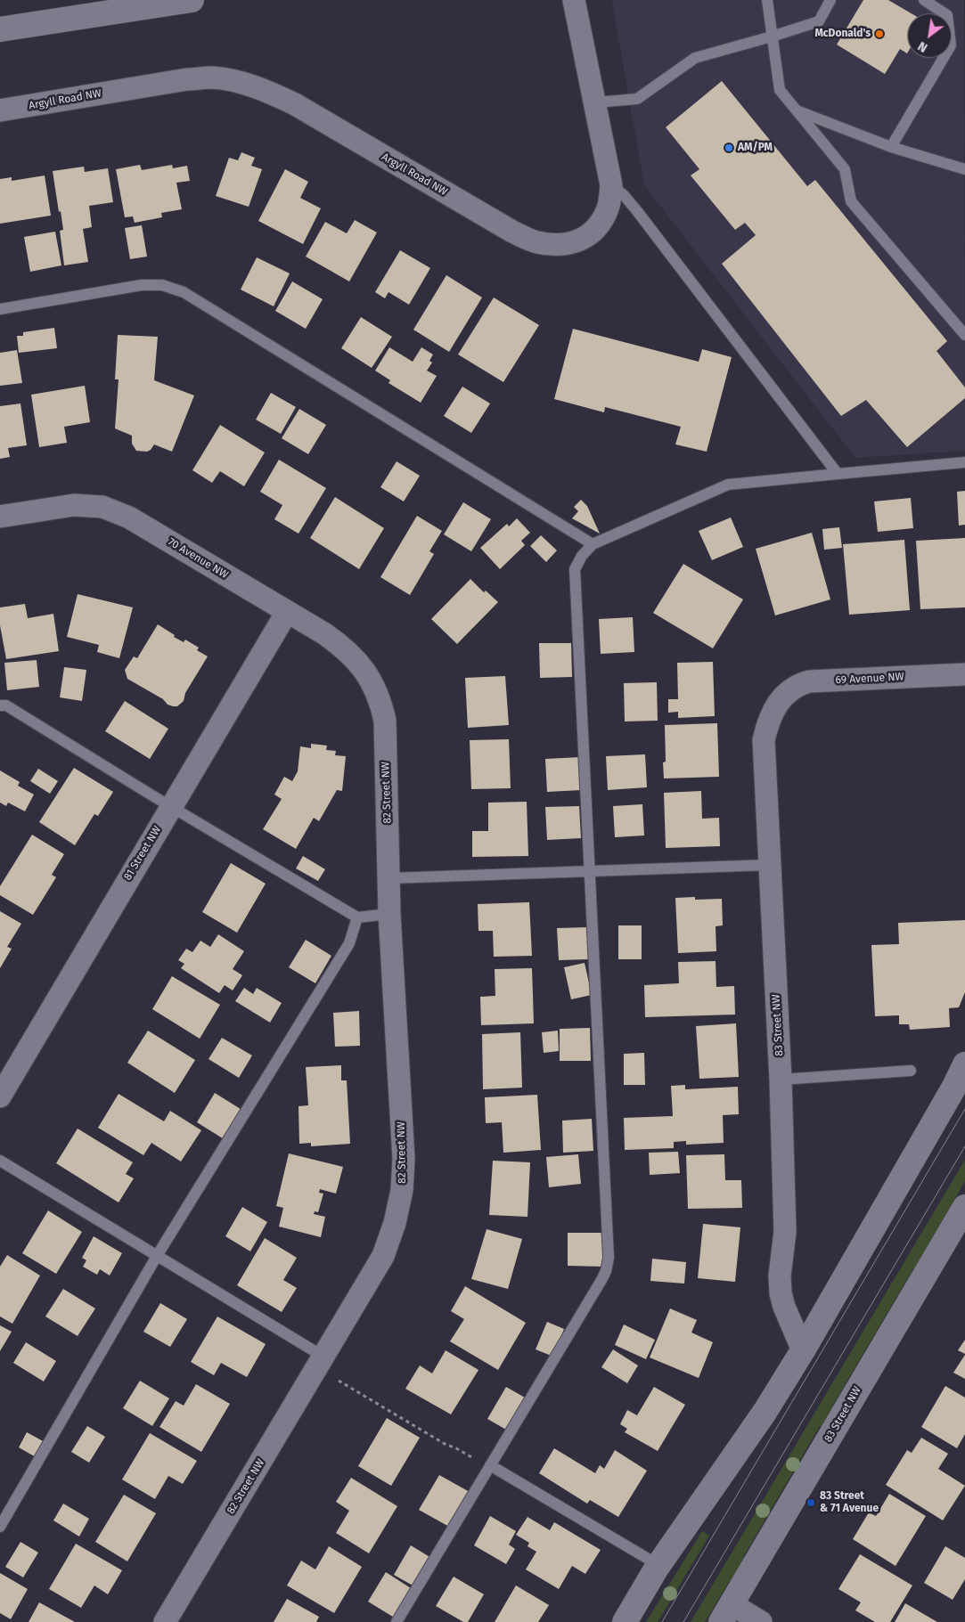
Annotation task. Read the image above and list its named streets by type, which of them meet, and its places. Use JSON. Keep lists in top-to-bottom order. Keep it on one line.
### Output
{"streets":{"main road":["83 Street NW"],"street":["Argyll Road NW","70 Avenue NW","69 Avenue NW","82 Street NW","81 Street NW"]},"crossings":[["70 Avenue NW","82 Street NW"],["70 Avenue NW","81 Street NW"],["69 Avenue NW","83 Street NW"]],"places":["McDonald's","AM/PM","83 Street & 71 Avenue"],"north":"bottom left"}
